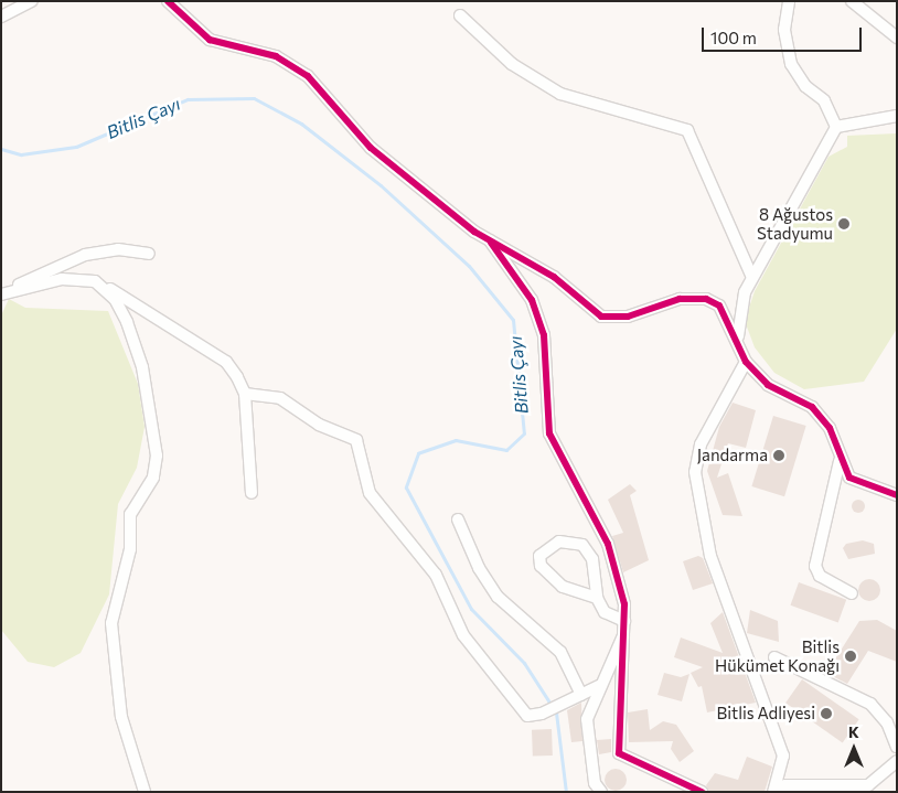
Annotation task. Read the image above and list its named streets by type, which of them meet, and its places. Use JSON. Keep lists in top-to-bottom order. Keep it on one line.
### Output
{"water":["Bitlis Çayı"],"places":["8 Ağustos Stadyumu","Jandarma","Bitlis Hükümet Konağı","Bitlis Adliyesi"],"scale_bar":"100 m","north":"top"}
